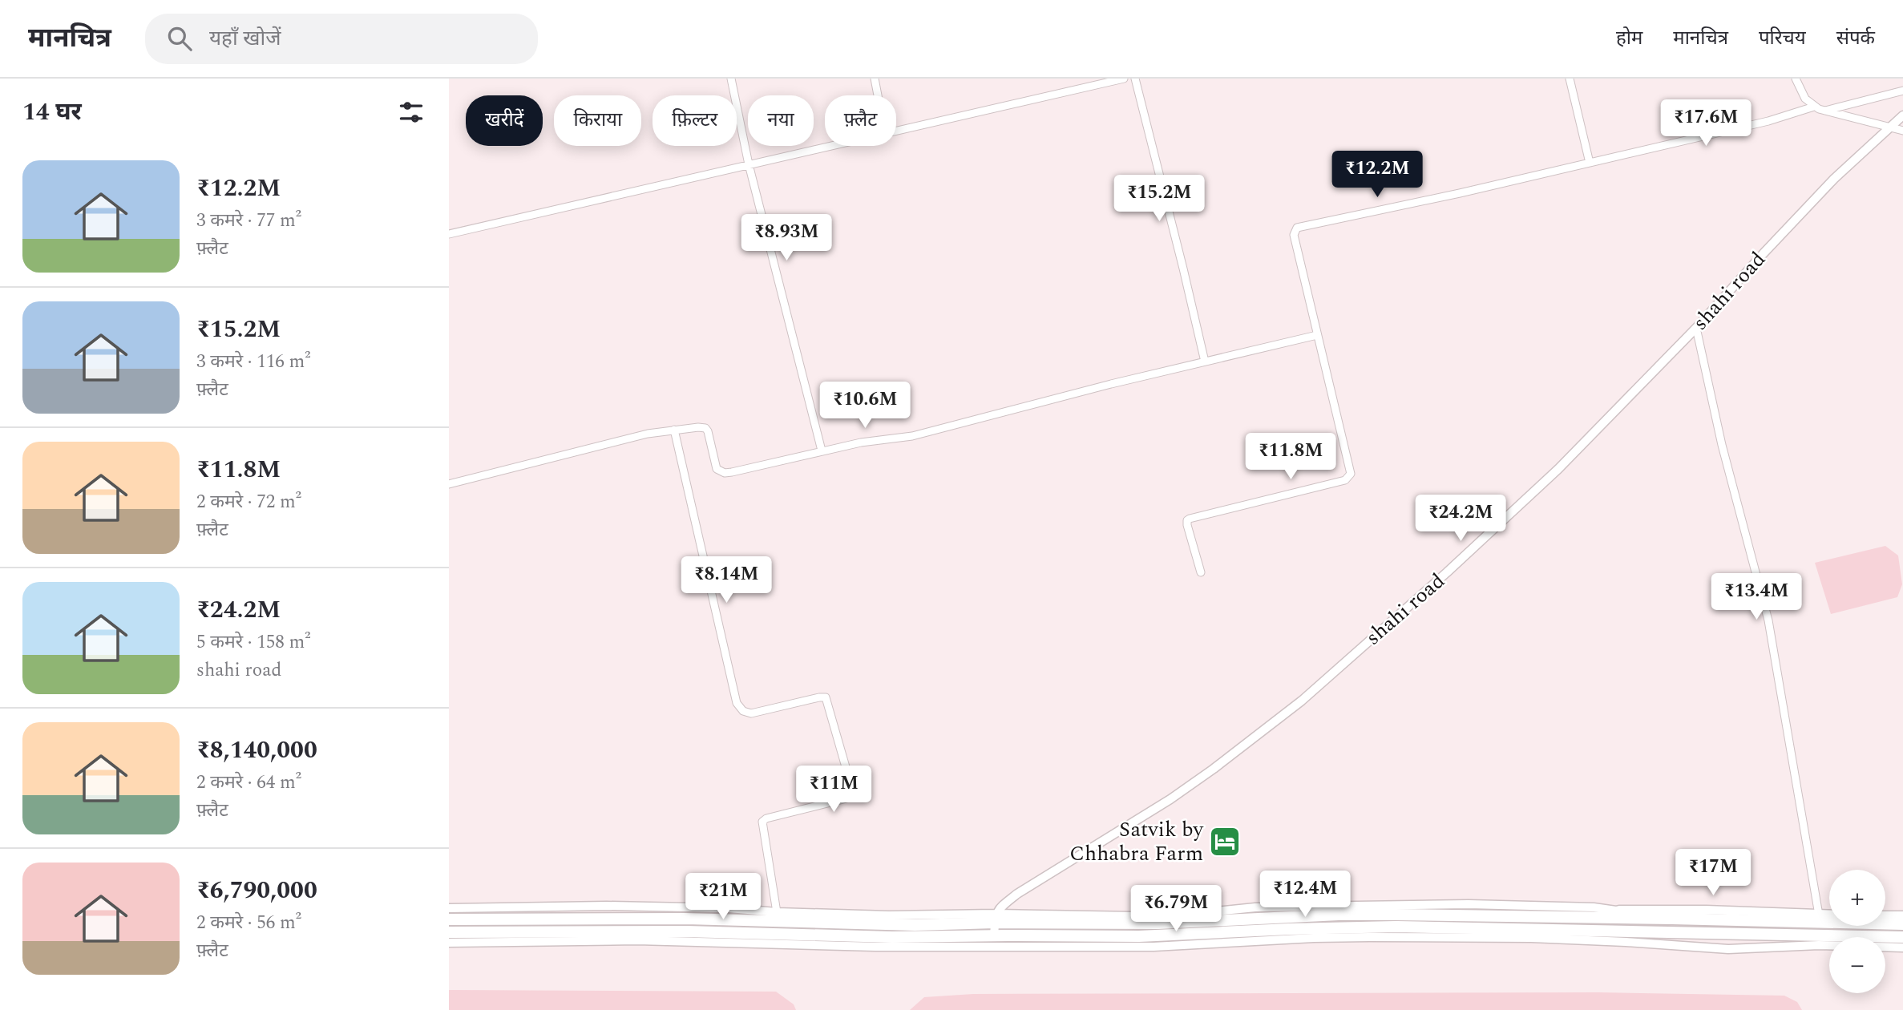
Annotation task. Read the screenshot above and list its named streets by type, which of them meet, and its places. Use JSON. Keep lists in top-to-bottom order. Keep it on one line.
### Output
{"streets":{"street":["shahi road"]},"places":{"hotel":["Satvik by Chhabra Farm"]},"page":{"header":"मानचित्र","search":"यहाँ खोजें","nav":["होम","मानचित्र","परिचय","संपर्क"],"heading":"14 घर","chip":["खरीदें","किराया","फ़िल्टर","नया","फ़्लैट"],"price":["₹17.6M","₹12.2M","₹15.2M","₹8.93M","₹10.6M","₹11.8M","₹24.2M","₹8.14M","₹13.4M","₹11M","₹17M","₹12.4M","₹21M","₹6.79M"],"list":[{"name":"₹12.2M","note":"3 कमरे · 77 m² · फ़्लैट"},{"name":"₹15.2M","note":"3 कमरे · 116 m² · फ़्लैट"},{"name":"₹11.8M","note":"2 कमरे · 72 m² · फ़्लैट"},{"name":"₹24.2M","note":"5 कमरे · 158 m² · shahi road"},{"name":"₹8,140,000","note":"2 कमरे · 64 m² · फ़्लैट"},{"name":"₹6,790,000","note":"2 कमरे · 56 m² · फ़्लैट"}],"map_buttons":["+","−"]}}
